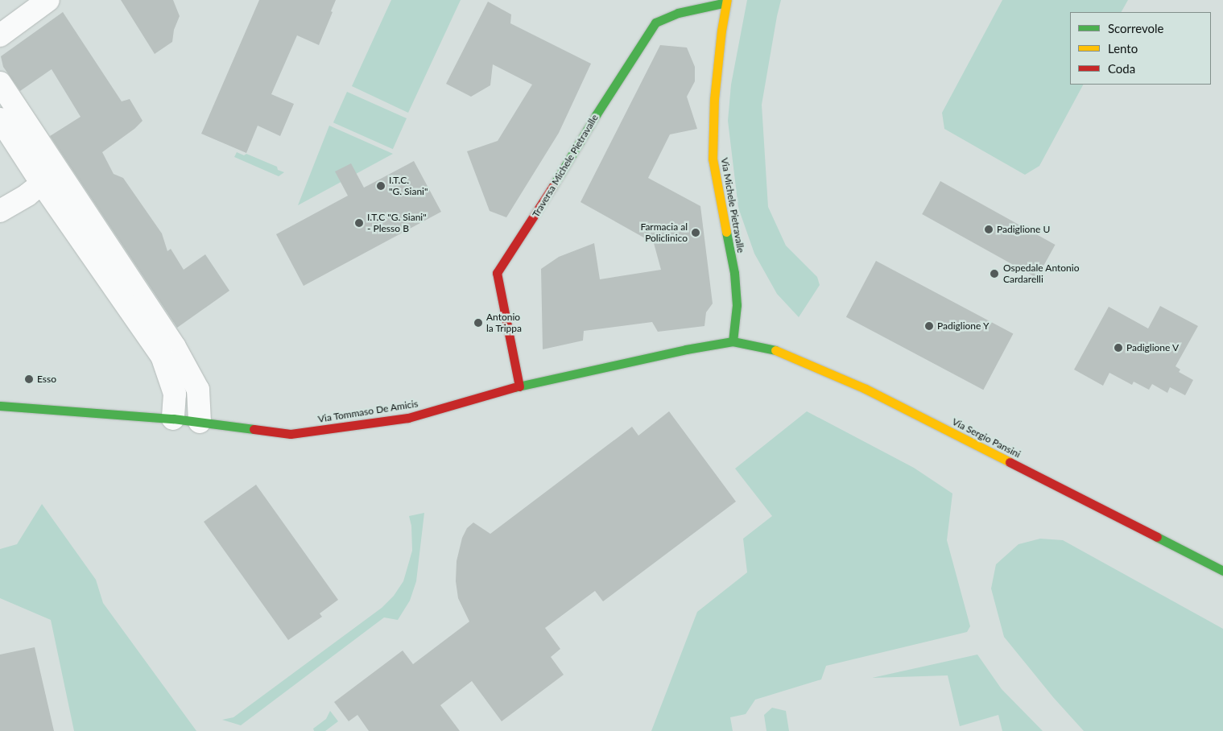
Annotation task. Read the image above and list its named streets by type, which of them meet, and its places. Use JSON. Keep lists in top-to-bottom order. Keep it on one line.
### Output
{"streets":{"main road":["Via Michele Pietravalle","Via Tommaso De Amicis","Via Sergio Pansini"],"street":["Traversa Michele Pietravalle"]},"crossings":[["Traversa Michele Pietravalle","Via Michele Pietravalle"],["Traversa Michele Pietravalle","Via Tommaso De Amicis"],["Via Michele Pietravalle","Via Tommaso De Amicis"],["Via Michele Pietravalle","Via Sergio Pansini"],["Via Tommaso De Amicis","Via Sergio Pansini"]],"places":["I.T.C. \"G. Siani\"","I.T.C \"G. Siani\" - Plesso B","Padiglione U","Farmacia al Policlinico","Ospedale Antonio Cardarelli","Antonio la Trippa","Padiglione Y","Padiglione V","Esso"],"legend":["Scorrevole","Lento","Coda"]}
